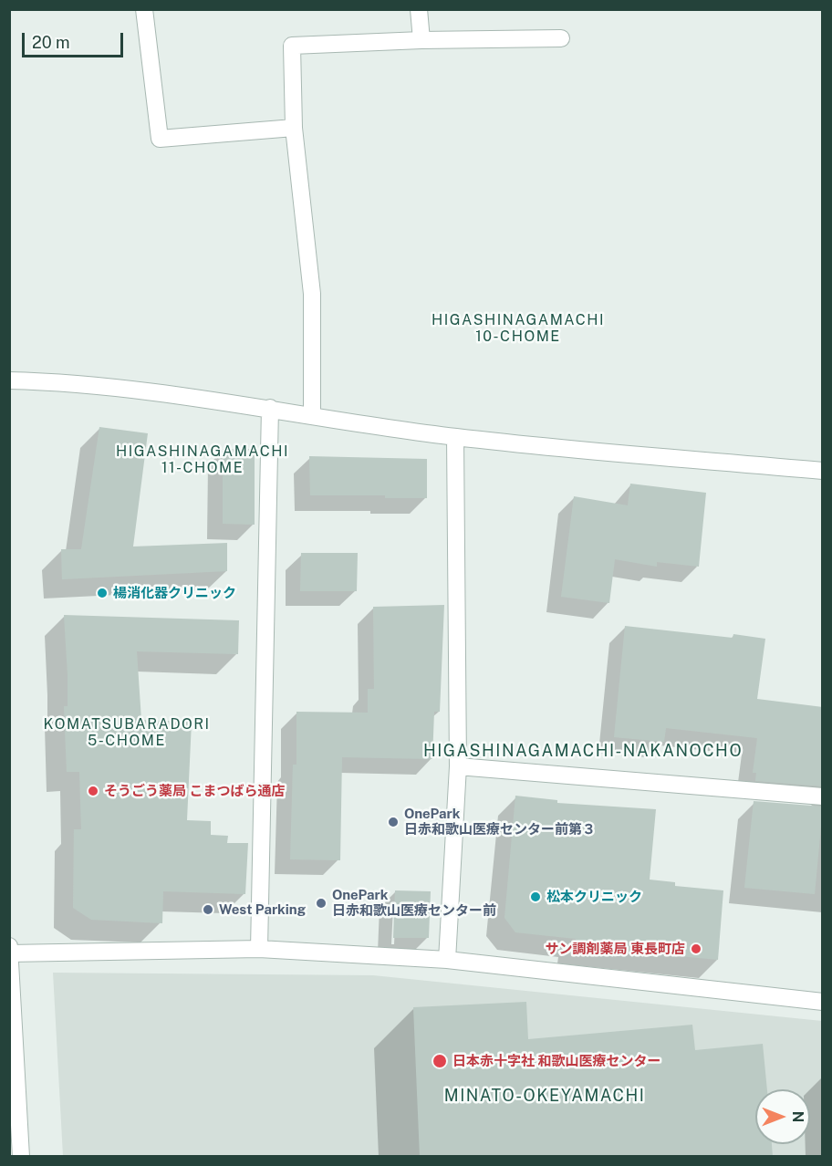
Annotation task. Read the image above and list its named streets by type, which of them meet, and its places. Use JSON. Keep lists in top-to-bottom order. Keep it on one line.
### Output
{"districts":["HIGASHINAGAMACHI 10-CHOME","HIGASHINAGAMACHI 11-CHOME","KOMATSUBARADORI 5-CHOME","HIGASHINAGAMACHI-NAKANOCHO","MINATO-OKEYAMACHI"],"places":["楊消化器クリニック","そうごう薬局 こまつばら通店","OnePark 日赤和歌山医療センター前第３","松本クリニック","OnePark 日赤和歌山医療センター前","West Parking","サン調剤薬局 東長町店","日本赤十字社 和歌山医療センター"],"scale_bar":"20 m","north":"right"}
